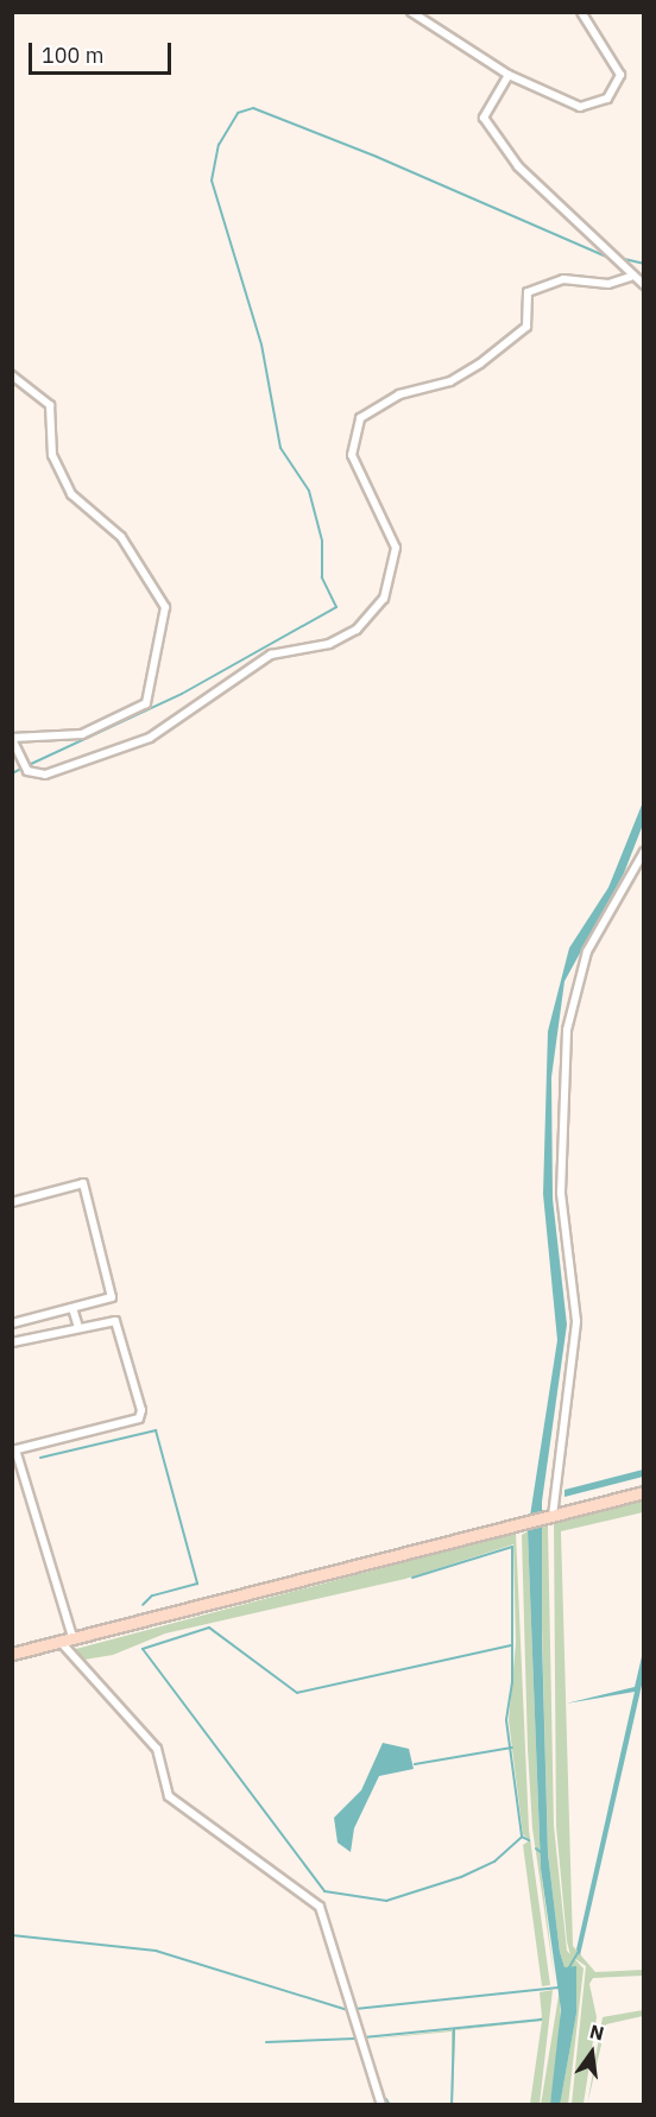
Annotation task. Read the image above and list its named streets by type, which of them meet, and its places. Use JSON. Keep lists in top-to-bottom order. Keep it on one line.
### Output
{"scale_bar":"100 m","north":"top"}
